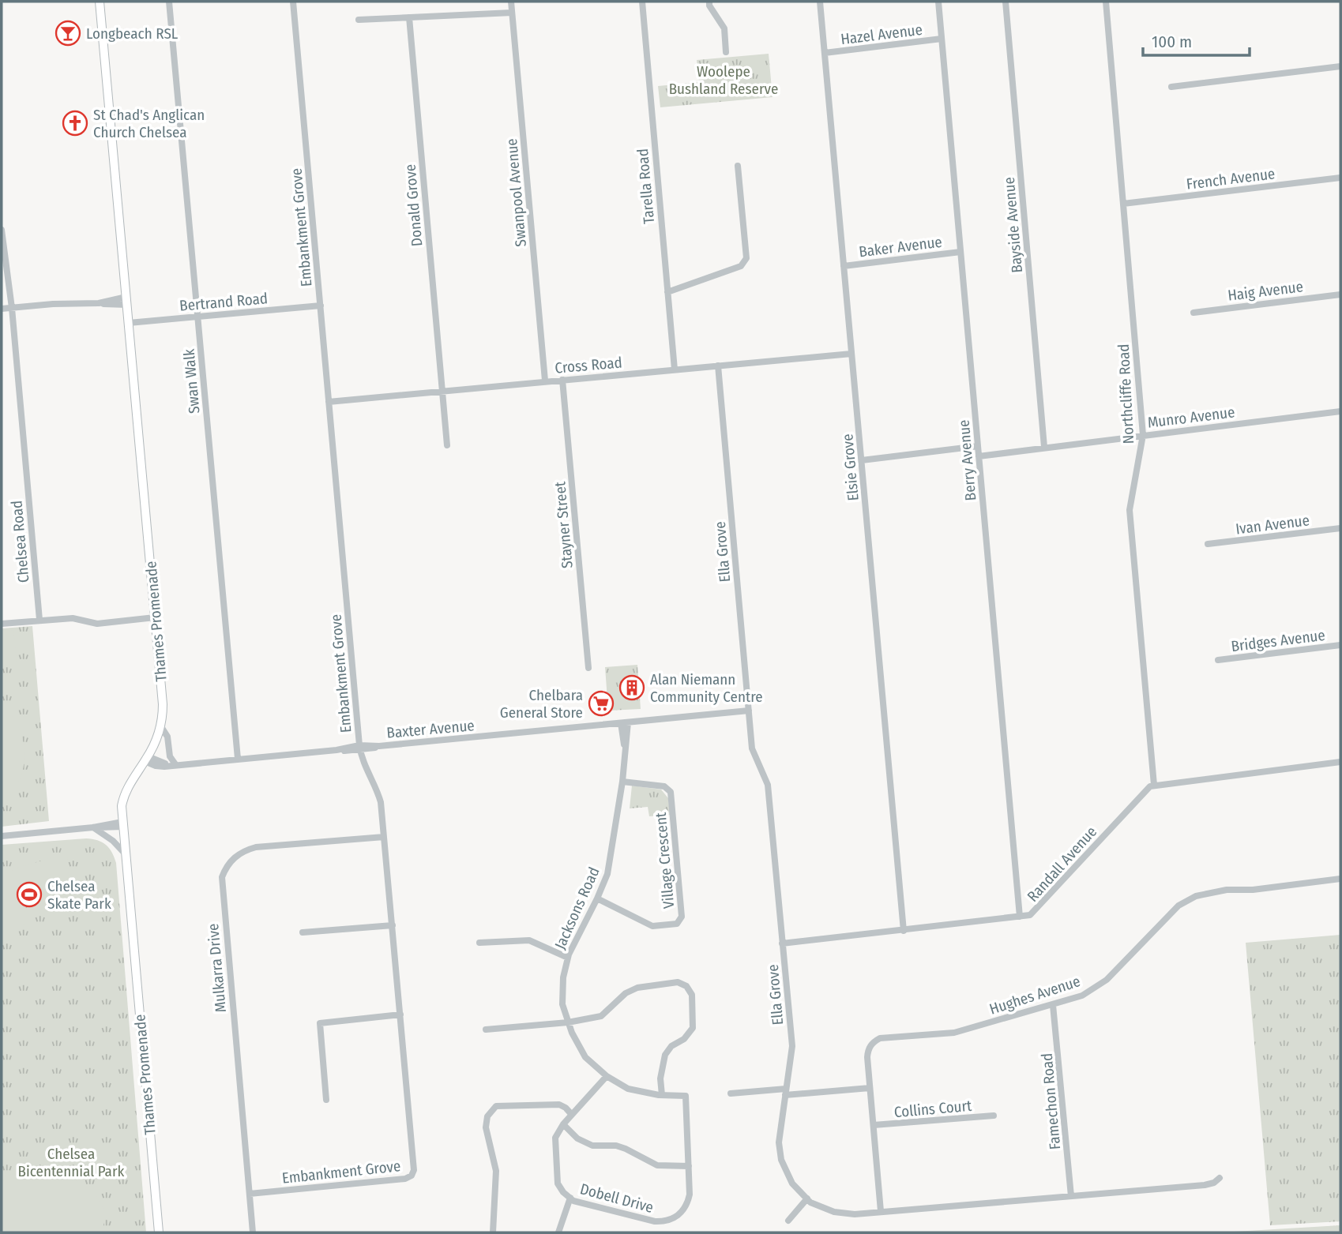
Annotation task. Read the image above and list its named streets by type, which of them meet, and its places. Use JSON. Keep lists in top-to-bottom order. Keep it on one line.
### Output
{"streets":{"main road":["Thames Promenade"],"street":["Hazel Avenue","French Avenue","Tarella Road","Swanpool Avenue","Donald Grove","Bayside Avenue","Embankment Grove","Baker Avenue","Haig Avenue","Bertrand Road","Cross Road","Swan Walk","Northcliffe Road","Munro Avenue","Berry Avenue","Elsie Grove","Ivan Avenue","Stayner Street","Chelsea Road","Ella Grove","Bridges Avenue","Baxter Avenue","Village Crescent","Randall Avenue","Jacksons Road","Mulkarra Drive","Hughes Avenue","Famechon Road","Collins Court","Dobell Drive"]},"crossings":[["Hazel Avenue","Berry Avenue"],["Hazel Avenue","Elsie Grove"],["French Avenue","Northcliffe Road"],["Tarella Road","Cross Road"],["Swanpool Avenue","Cross Road"],["Donald Grove","Cross Road"],["Bayside Avenue","Munro Avenue"],["Embankment Grove","Bertrand Road"],["Embankment Grove","Cross Road"],["Embankment Grove","Baxter Avenue"],["Embankment Grove","Mulkarra Drive"],["Baker Avenue","Berry Avenue"],["Baker Avenue","Elsie Grove"],["Bertrand Road","Swan Walk"],["Bertrand Road","Thames Promenade"],["Cross Road","Elsie Grove"],["Cross Road","Stayner Street"],["Cross Road","Ella Grove"],["Swan Walk","Baxter Avenue"],["Northcliffe Road","Munro Avenue"],["Northcliffe Road","Randall Avenue"],["Munro Avenue","Berry Avenue"],["Berry Avenue","Randall Avenue"],["Elsie Grove","Randall Avenue"],["Ella Grove","Baxter Avenue"],["Ella Grove","Randall Avenue"],["Ella Grove","Hughes Avenue"],["Ella Grove","Famechon Road"],["Thames Promenade","Baxter Avenue"],["Baxter Avenue","Jacksons Road"],["Village Crescent","Jacksons Road"],["Jacksons Road","Dobell Drive"],["Hughes Avenue","Famechon Road"],["Hughes Avenue","Collins Court"]],"parks":["Woolepe Bushland Reserve","Chelsea Bicentennial Park"],"places":{"bar":["Longbeach RSL"],"church":["St Chad's Anglican Church Chelsea"],"building":["Alan Niemann Community Centre"],"supermarket":["Chelbara General Store"],"sports":["Chelsea Skate Park"]},"scale_bar":"100 m"}
